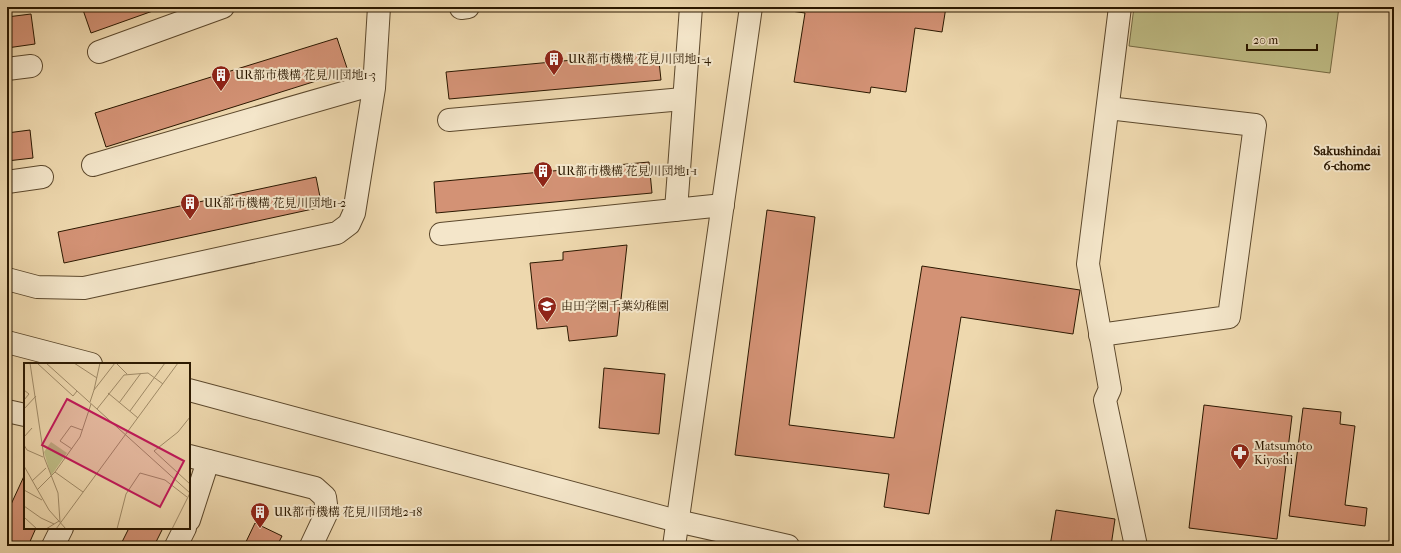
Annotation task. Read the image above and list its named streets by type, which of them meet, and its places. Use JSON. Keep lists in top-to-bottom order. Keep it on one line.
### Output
{"districts":["Sakushindai 6-chome"],"places":{"building":["UR都市機構 花見川団地1-4","UR都市機構 花見川団地1-3","UR都市機構 花見川団地1-1","UR都市機構 花見川団地1-2","UR都市機構 花見川団地2-18"],"school or university":["由田学園千葉幼稚園"],"pharmacy":["Matsumoto Kiyoshi"]},"scale_bar":"20 m"}
